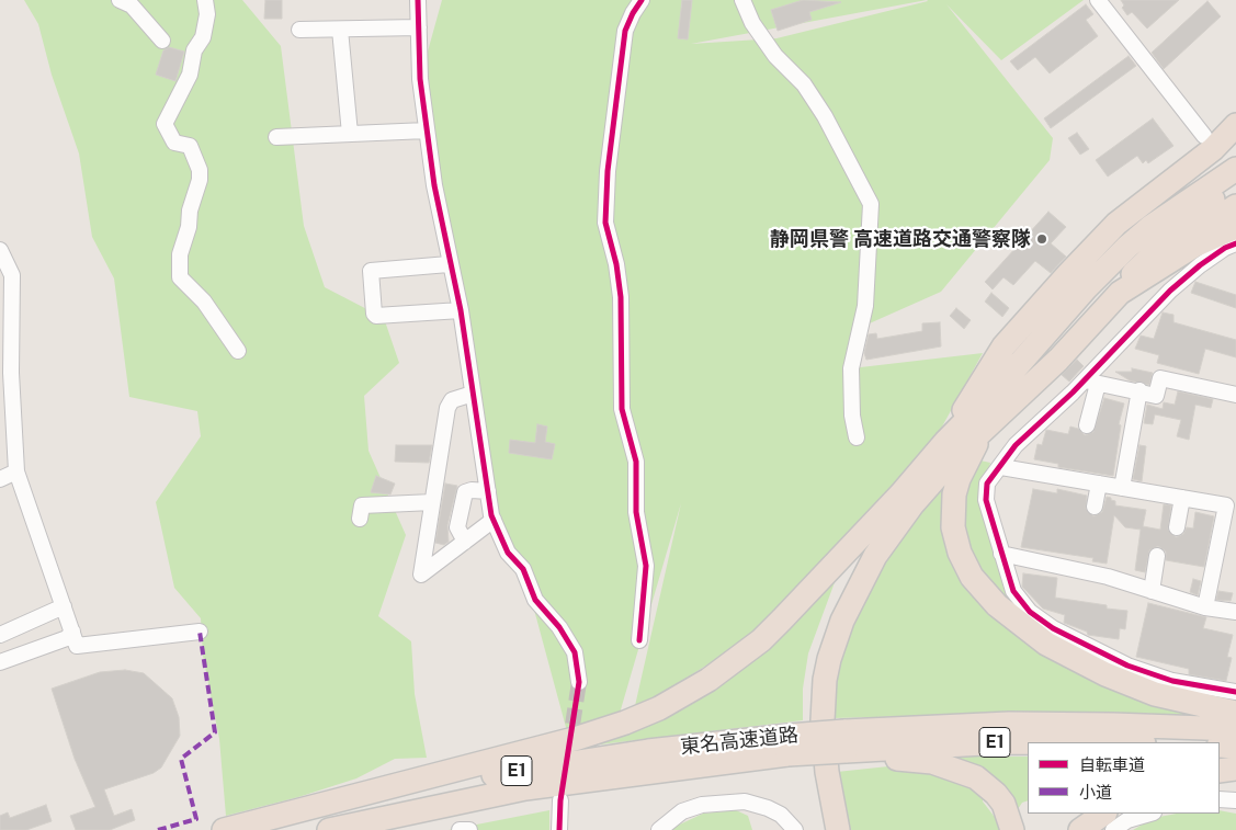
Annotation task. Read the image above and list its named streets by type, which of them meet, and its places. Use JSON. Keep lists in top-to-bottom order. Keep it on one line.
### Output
{"streets":{"highway":["東名高速道路","E1"]},"places":["静岡県警 高速道路交通警察隊"],"legend":["自転車道","小道"]}
